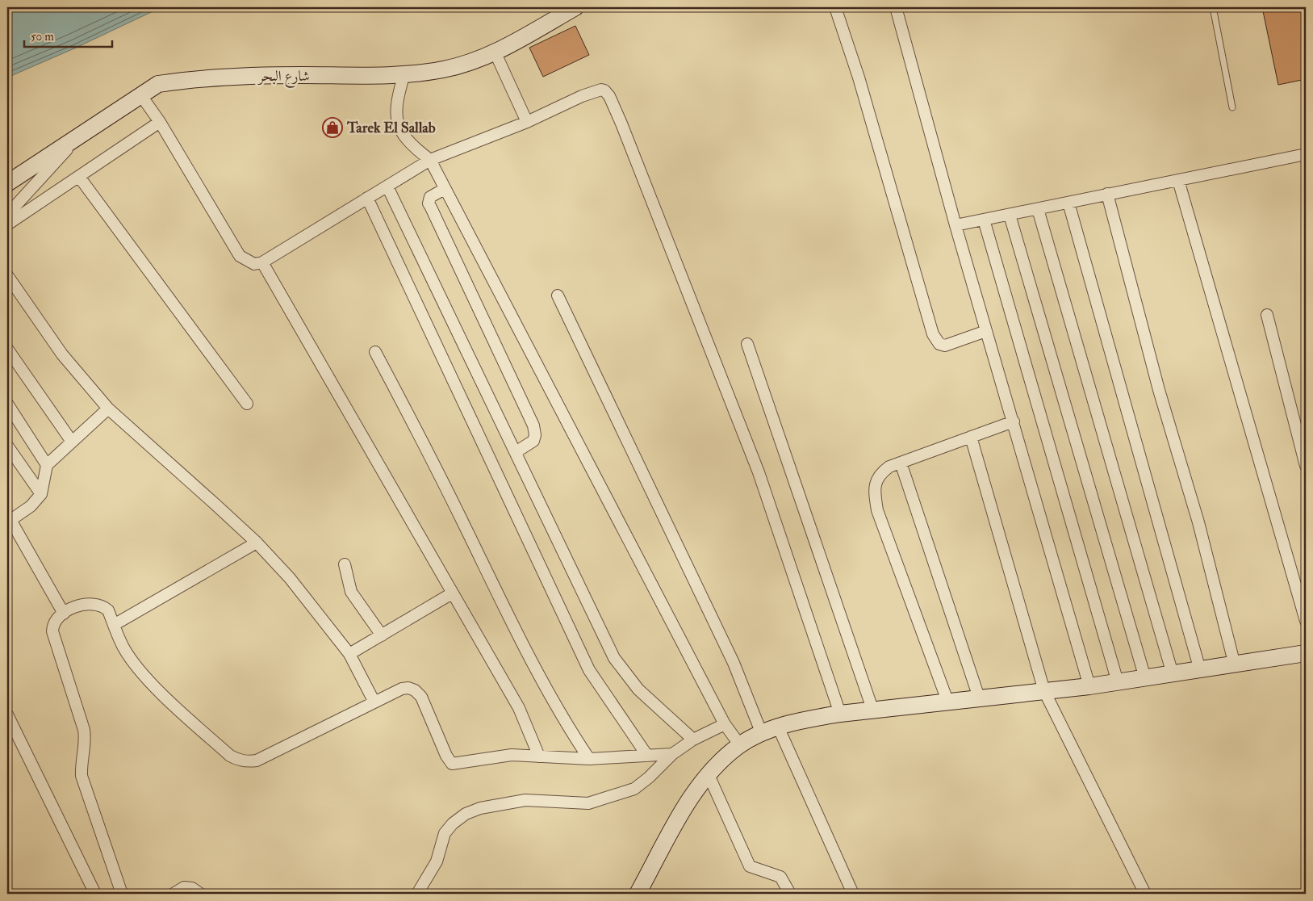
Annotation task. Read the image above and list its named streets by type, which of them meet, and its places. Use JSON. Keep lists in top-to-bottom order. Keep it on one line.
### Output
{"streets":{"street":["شارع البحر"]},"places":{"shop":["Tarek El Sallab"]},"scale_bar":"50 m"}
